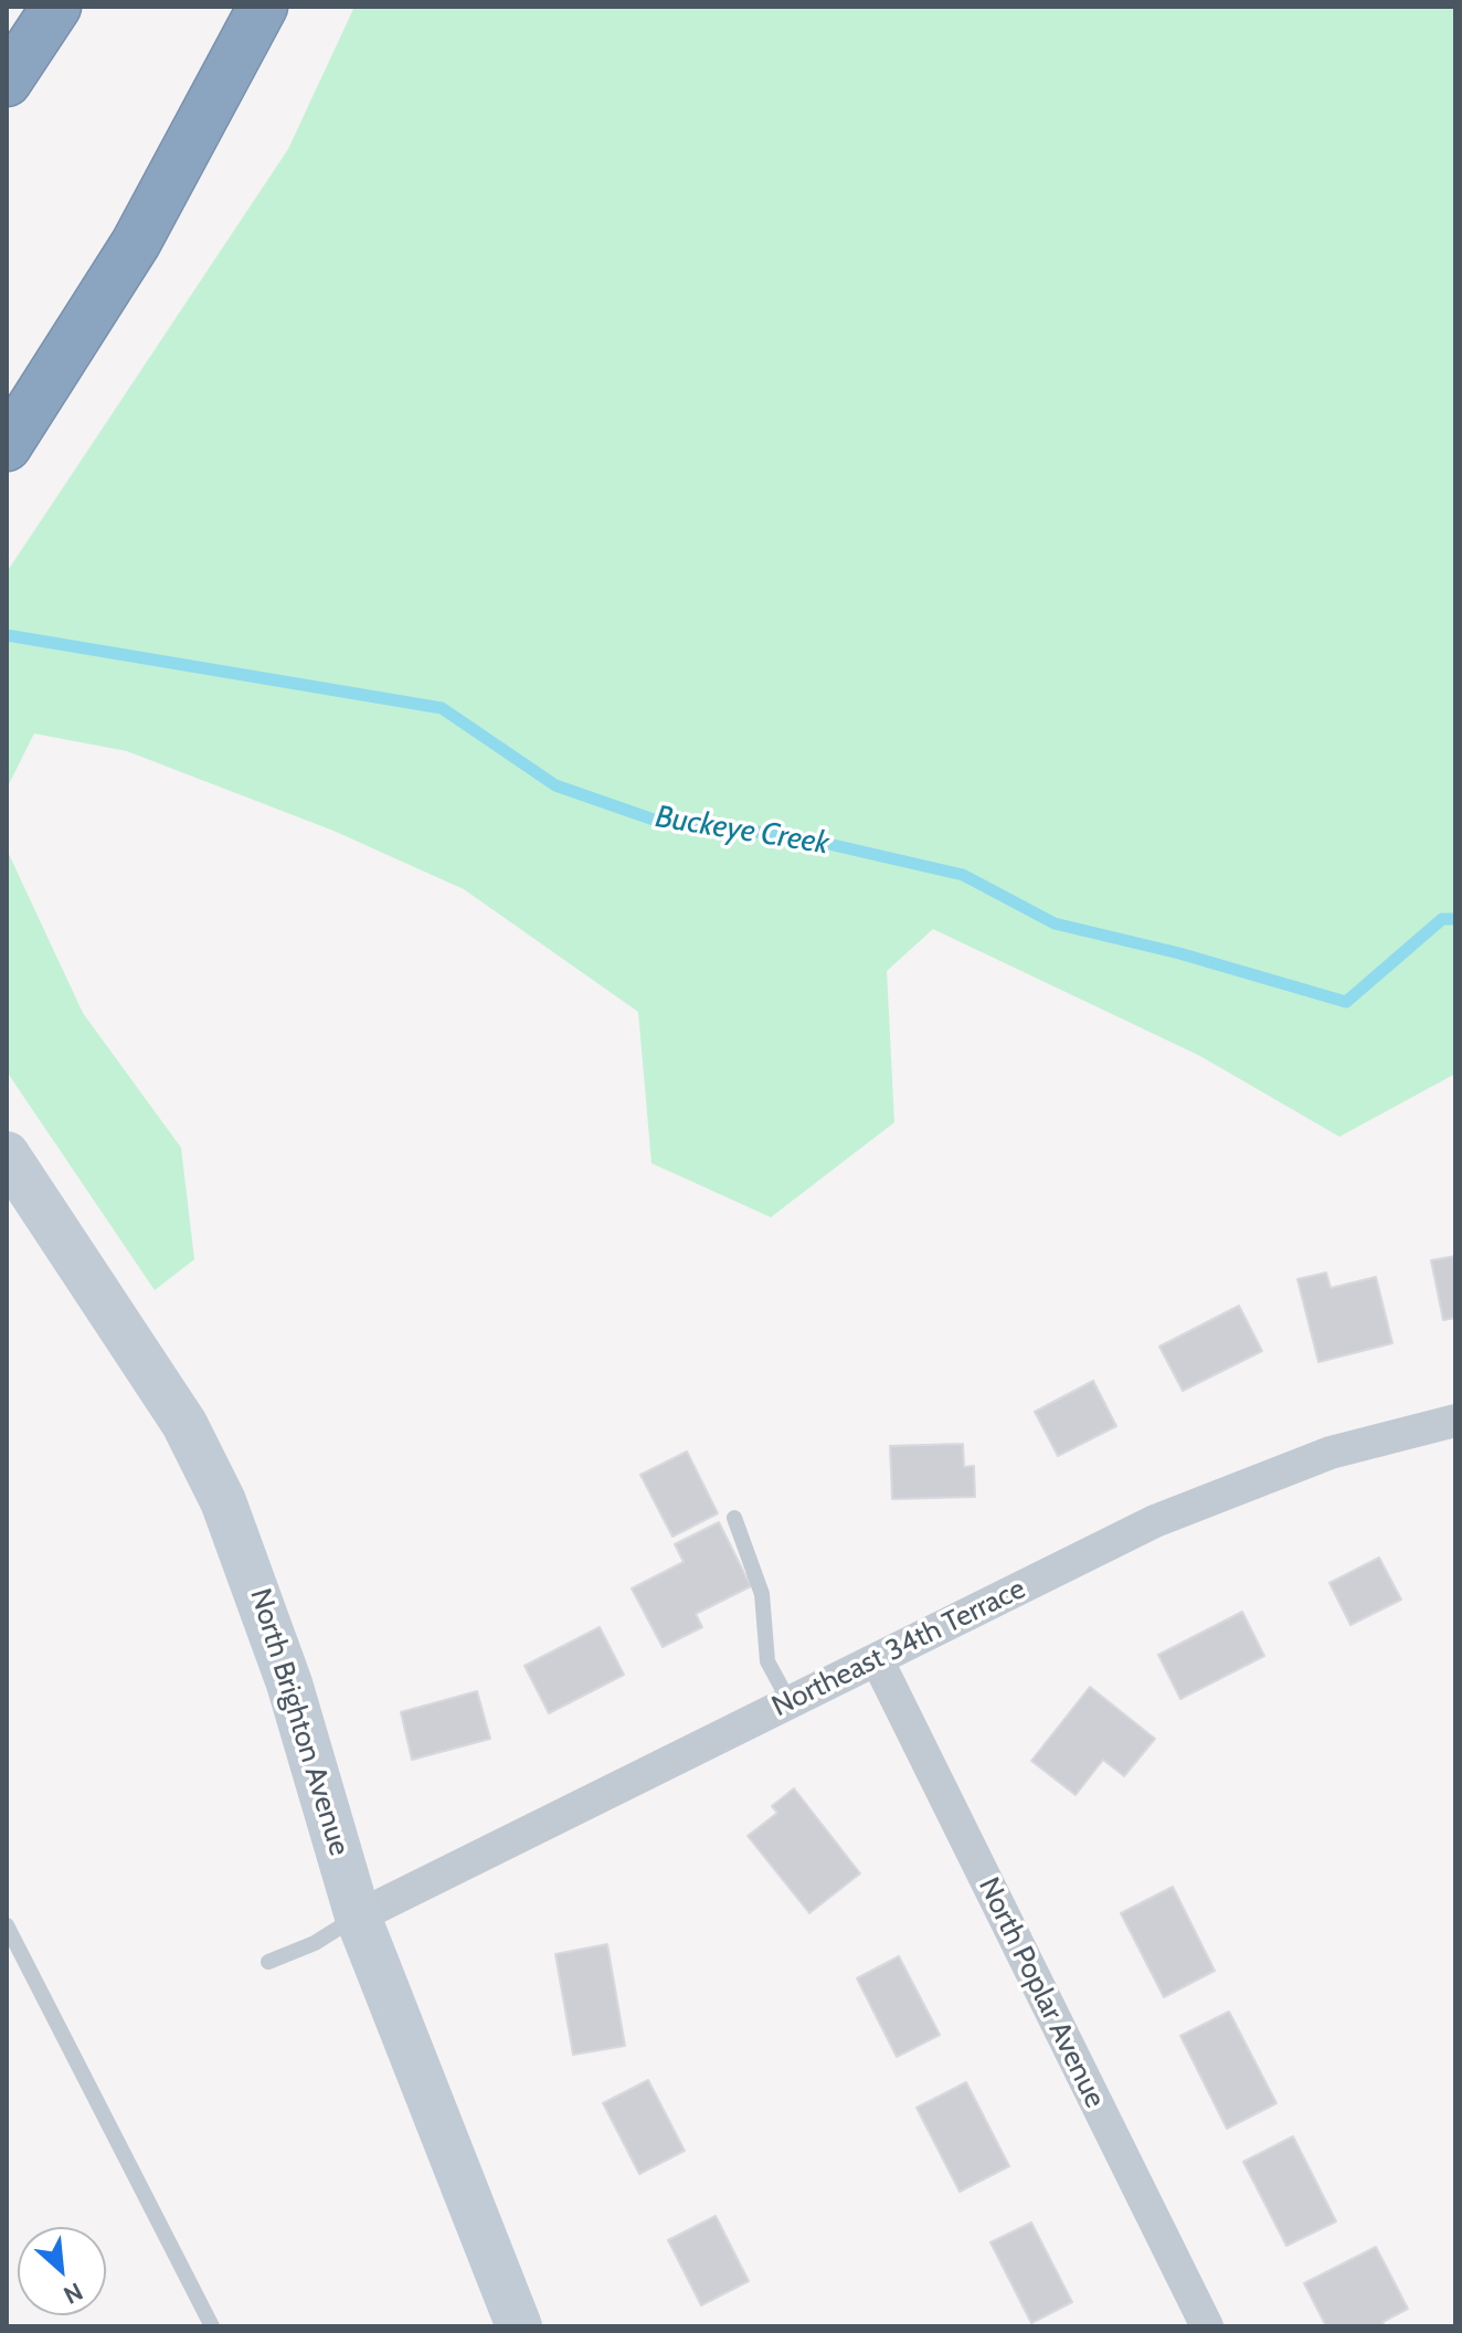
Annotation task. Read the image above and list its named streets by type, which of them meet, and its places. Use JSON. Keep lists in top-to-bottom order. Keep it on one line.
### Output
{"streets":{"main road":["North Brighton Avenue"],"street":["Northeast 34th Terrace","North Poplar Avenue"]},"crossings":[["Northeast 34th Terrace","North Brighton Avenue"],["Northeast 34th Terrace","North Poplar Avenue"]],"water":["Buckeye Creek"],"north":"bottom right"}
